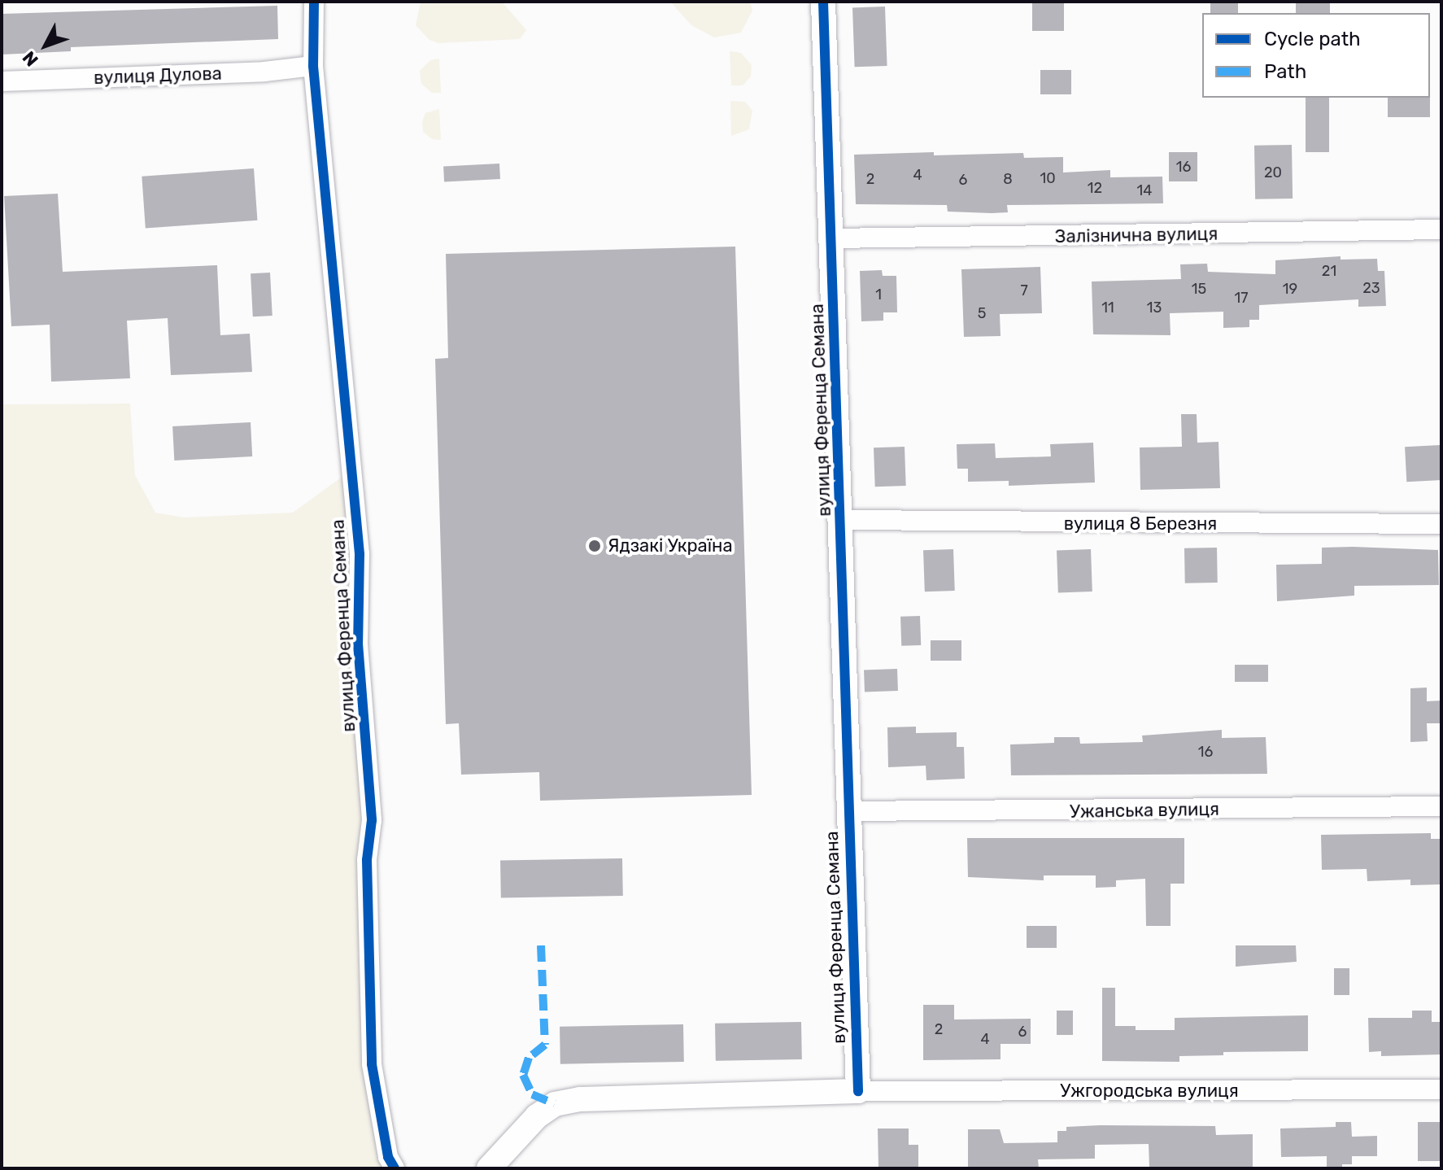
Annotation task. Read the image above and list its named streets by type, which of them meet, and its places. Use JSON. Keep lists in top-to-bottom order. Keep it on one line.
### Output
{"streets":{"street":["вулиця Дулова","Залізнична вулиця","вулиця Ференца Семана","вулиця 8 Березня","Ужанська вулиця","Ужгородська вулиця"]},"crossings":[["вулиця Дулова","вулиця Ференца Семана"],["Залізнична вулиця","вулиця Ференца Семана"],["вулиця Ференца Семана","вулиця 8 Березня"],["вулиця Ференца Семана","Ужанська вулиця"],["вулиця Ференца Семана","Ужгородська вулиця"]],"places":["Ядзакі Україна"],"house_numbers":["16","20","4","10","2","8","6","12","14","21","23","15","19","7","1","17","11","13","5","16","2","6","4"],"legend":["Cycle path","Path"],"north":"bottom left"}
